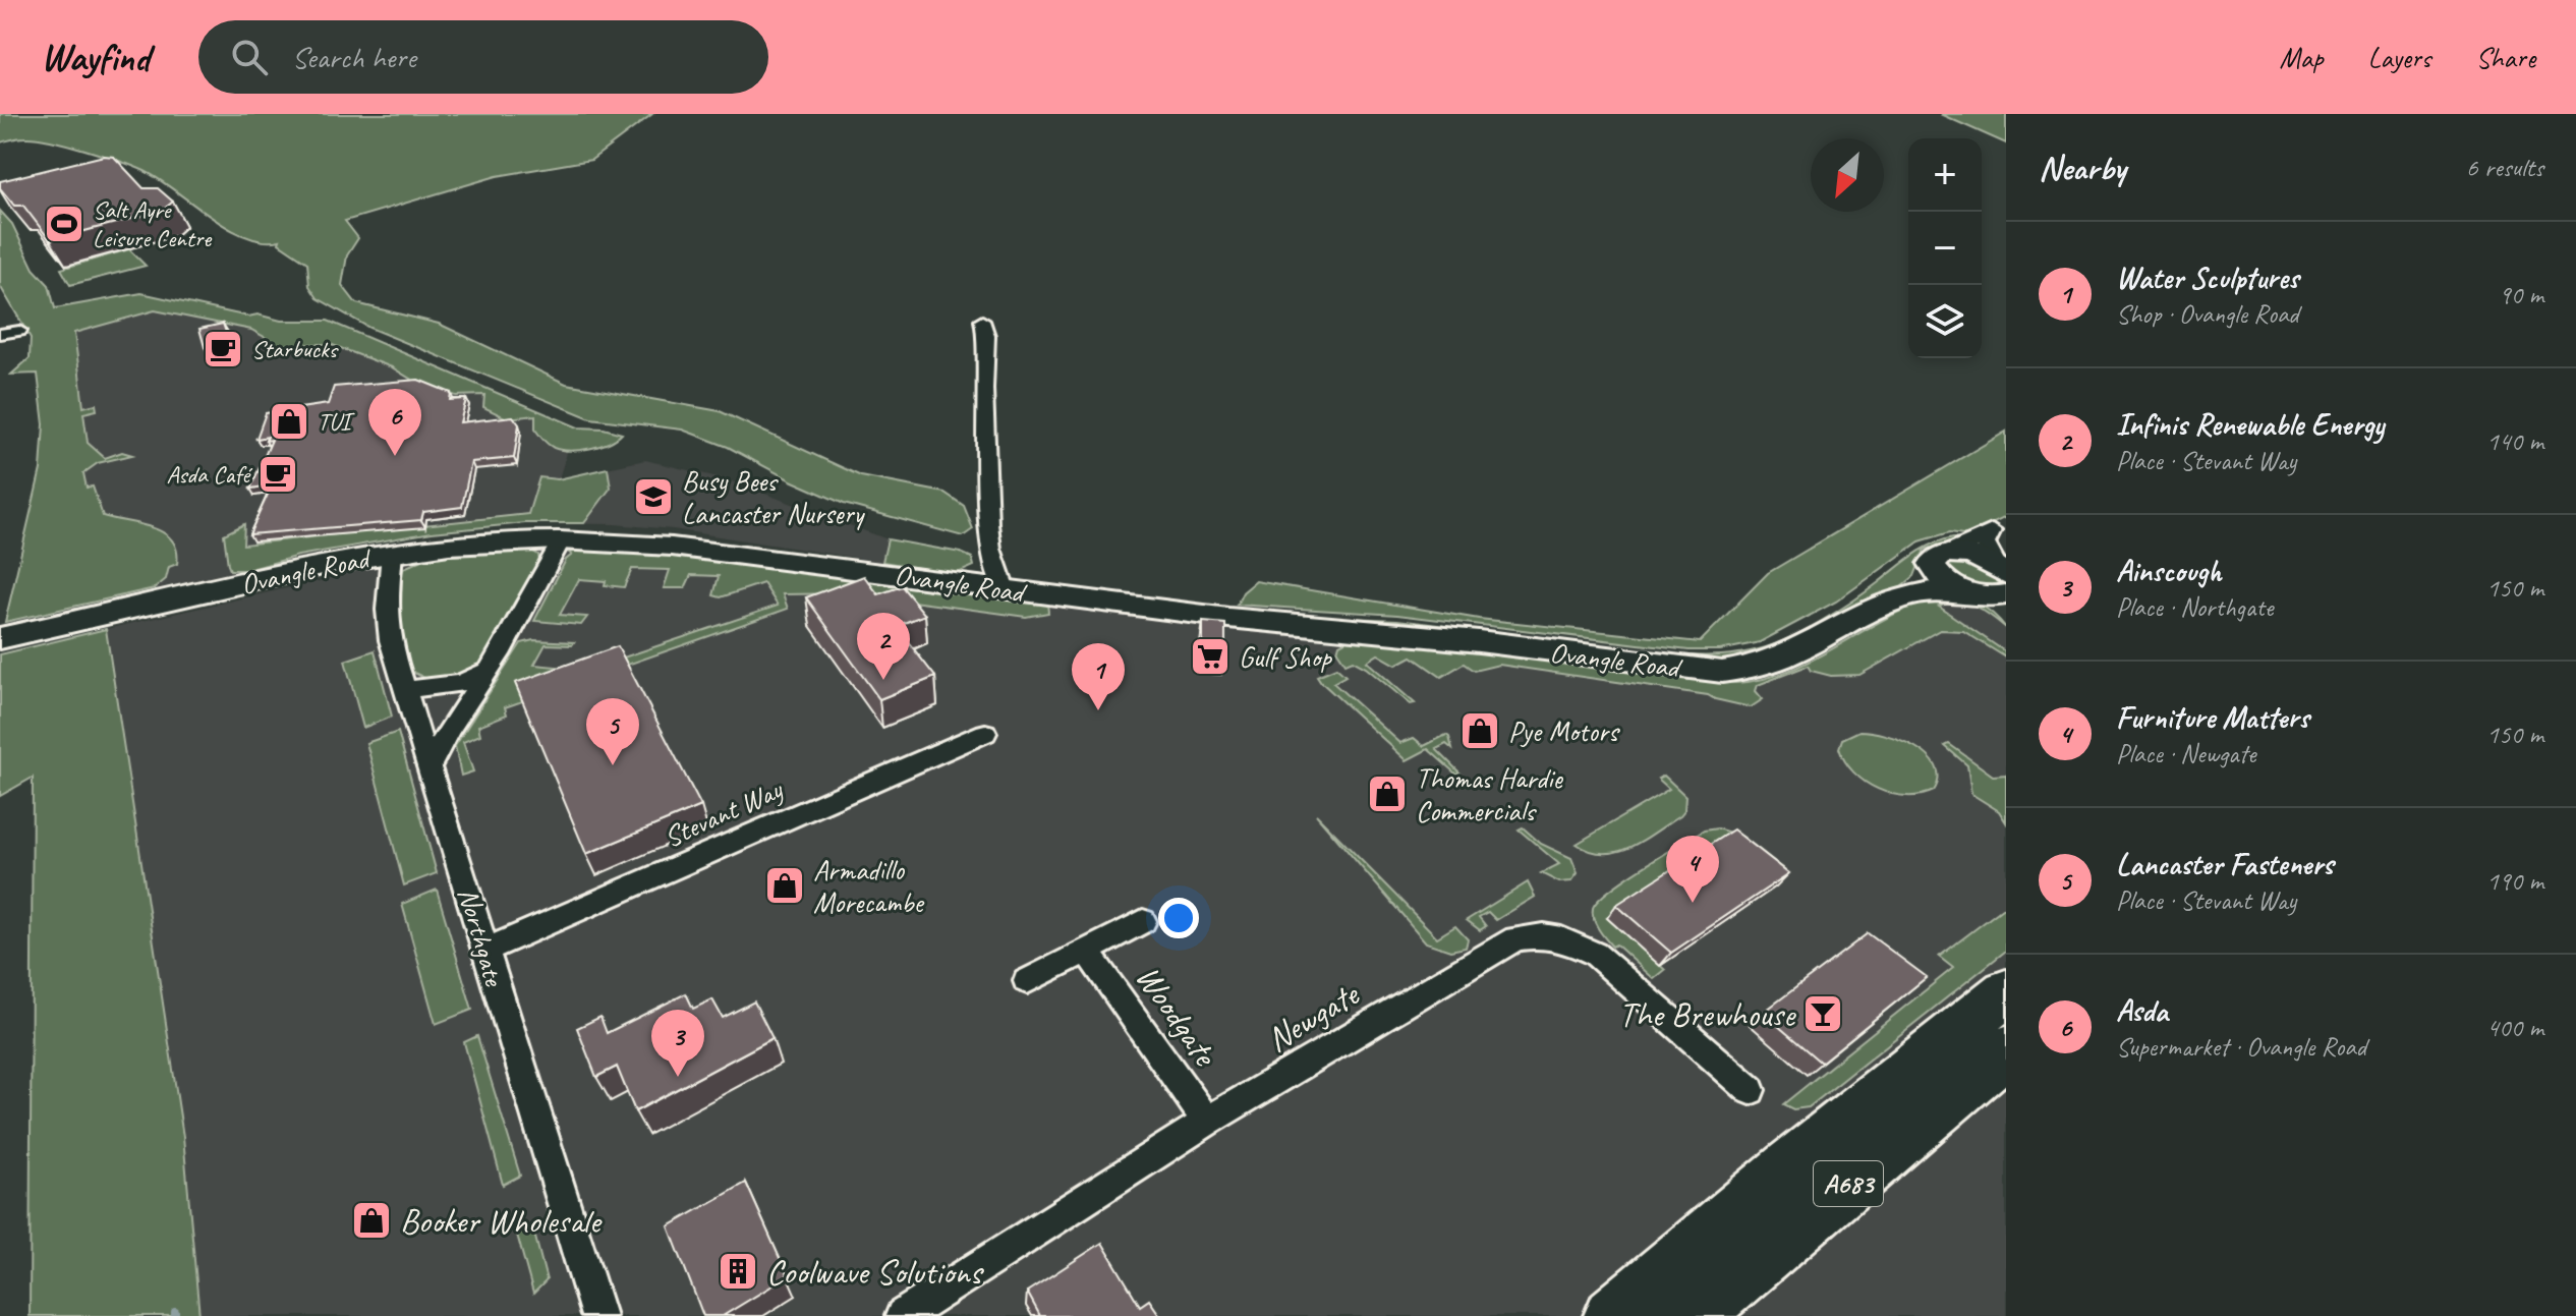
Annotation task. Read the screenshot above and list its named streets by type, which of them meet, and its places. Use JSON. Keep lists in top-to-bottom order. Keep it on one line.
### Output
{"streets":{"highway":["A683"],"main road":["Ovangle Road"],"street":["Stevant Way","Northgate","Woodgate","Newgate"]},"crossings":[["Ovangle Road","Northgate"],["Stevant Way","Northgate"],["Woodgate","Newgate"]],"places":{"sports":["Salt Ayre Leisure Centre"],"cafe":["Starbucks","Asda Café"],"shop":["TUI","Pye Motors","Thomas Hardie Commercials","Armadillo Morecambe","Booker Wholesale"],"school or university":["Busy Bees Lancaster Nursery"],"supermarket":["Gulf Shop"],"bar":["The Brewhouse"],"building":["Coolwave Solutions"]},"north":"bottom left","page":{"header":"Wayfind","search":"Search here","nav":["Map","Layers","Share"],"heading":["Nearby","6 results"],"map_buttons":["+","−"],"list":[{"mark":"1","name":"Water Sculptures","note":"Shop · Ovangle Road","value":"90 m"},{"mark":"2","name":"Infinis Renewable Energy","note":"Place · Stevant Way","value":"140 m"},{"mark":"3","name":"Ainscough","note":"Place · Northgate","value":"150 m"},{"mark":"4","name":"Furniture Matters","note":"Place · Newgate","value":"150 m"},{"mark":"5","name":"Lancaster Fasteners","note":"Place · Stevant Way","value":"190 m"},{"mark":"6","name":"Asda","note":"Supermarket · Ovangle Road","value":"400 m"}],"pins":["6","2","1","5","4","3"]}}
